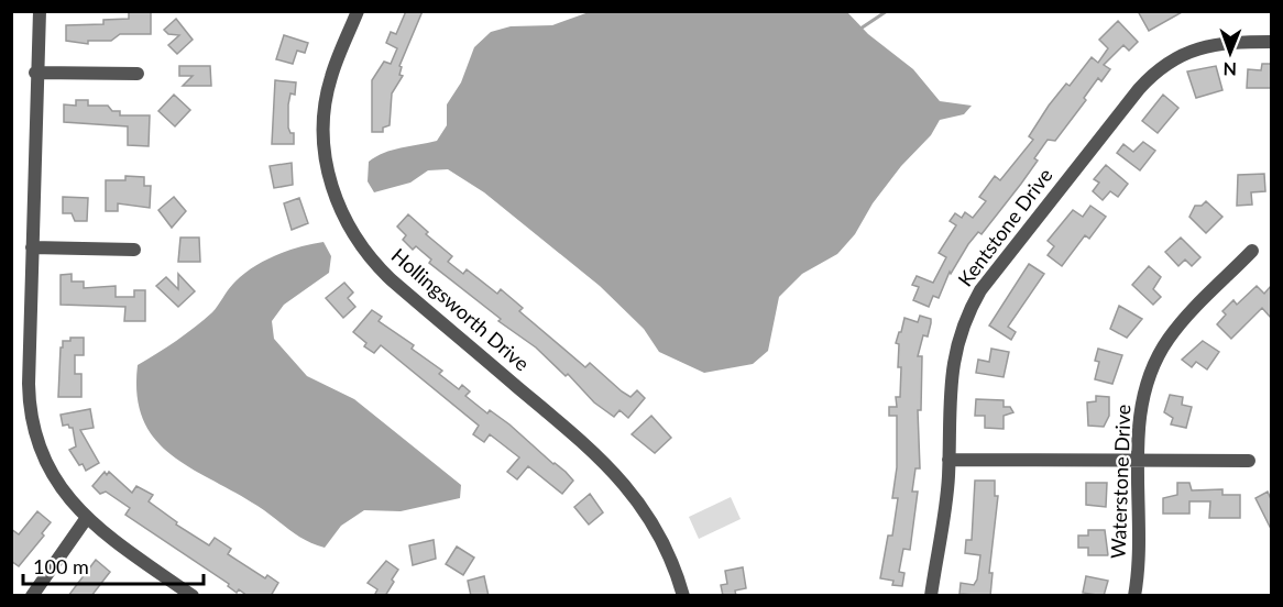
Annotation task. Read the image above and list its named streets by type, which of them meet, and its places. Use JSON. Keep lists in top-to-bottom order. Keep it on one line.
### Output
{"streets":{"street":["Kentstone Drive","Hollingsworth Drive","Waterstone Drive"]},"scale_bar":"100 m","north":"bottom"}
